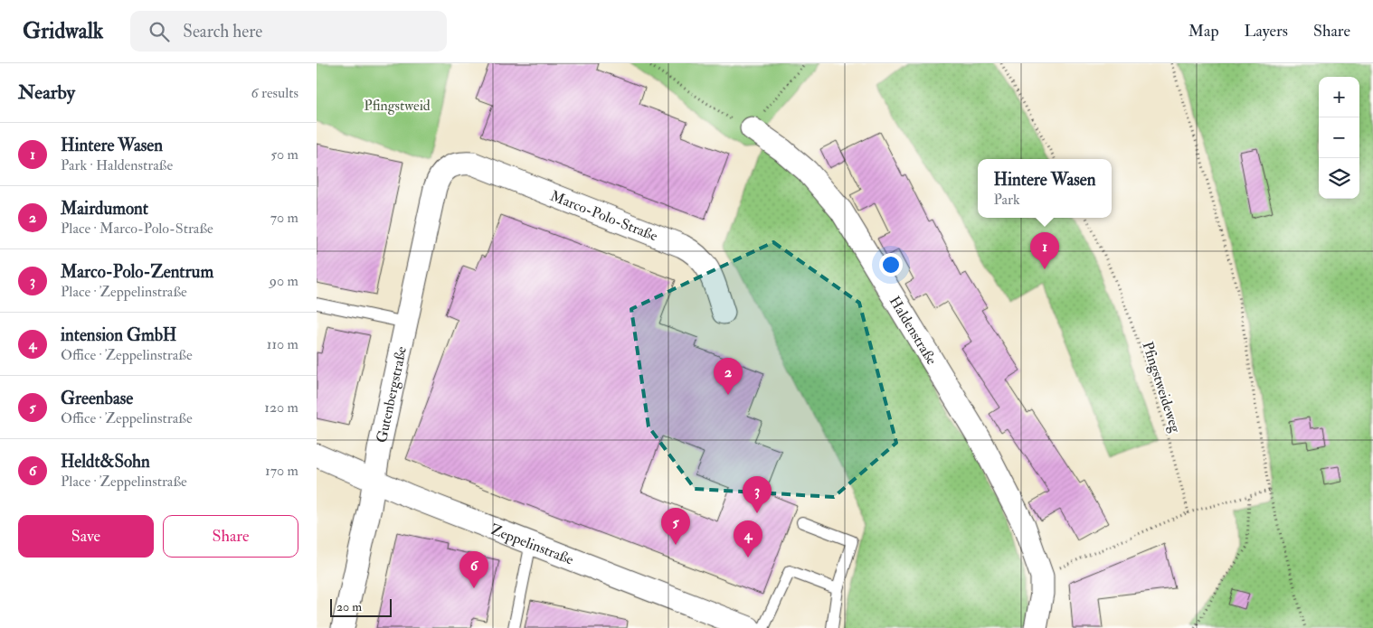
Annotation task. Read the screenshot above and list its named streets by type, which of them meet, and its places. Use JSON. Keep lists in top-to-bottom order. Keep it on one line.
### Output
{"streets":{"street":["Marco-Polo-Straße","Haldenstraße","Gutenbergstraße","Zeppelinstraße"],"path":["Pfingstweideweg"]},"crossings":[["Marco-Polo-Straße","Gutenbergstraße"],["Gutenbergstraße","Zeppelinstraße"]],"parks":["Pfingstweid"],"scale_bar":"20 m","page":{"header":"Gridwalk","search":"Search here","nav":["Map","Layers","Share"],"heading":["Nearby","6 results"],"map_buttons":["+","−"],"list":[{"mark":"1","name":"Hintere Wasen","note":"Park · Haldenstraße","value":"50 m"},{"mark":"2","name":"Mairdumont","note":"Place · Marco-Polo-Straße","value":"70 m"},{"mark":"3","name":"Marco-Polo-Zentrum","note":"Place · Zeppelinstraße","value":"90 m"},{"mark":"4","name":"intension GmbH","note":"Office · Zeppelinstraße","value":"110 m"},{"mark":"5","name":"Greenbase","note":"Office · Zeppelinstraße","value":"120 m"},{"mark":"6","name":"Heldt&Sohn","note":"Place · Zeppelinstraße","value":"170 m"}],"popup":["Hintere Wasen","Park"],"pins":["1","2","3","5","4","6"],"buttons":["Save","Share"],"scale":"20 m"}}
